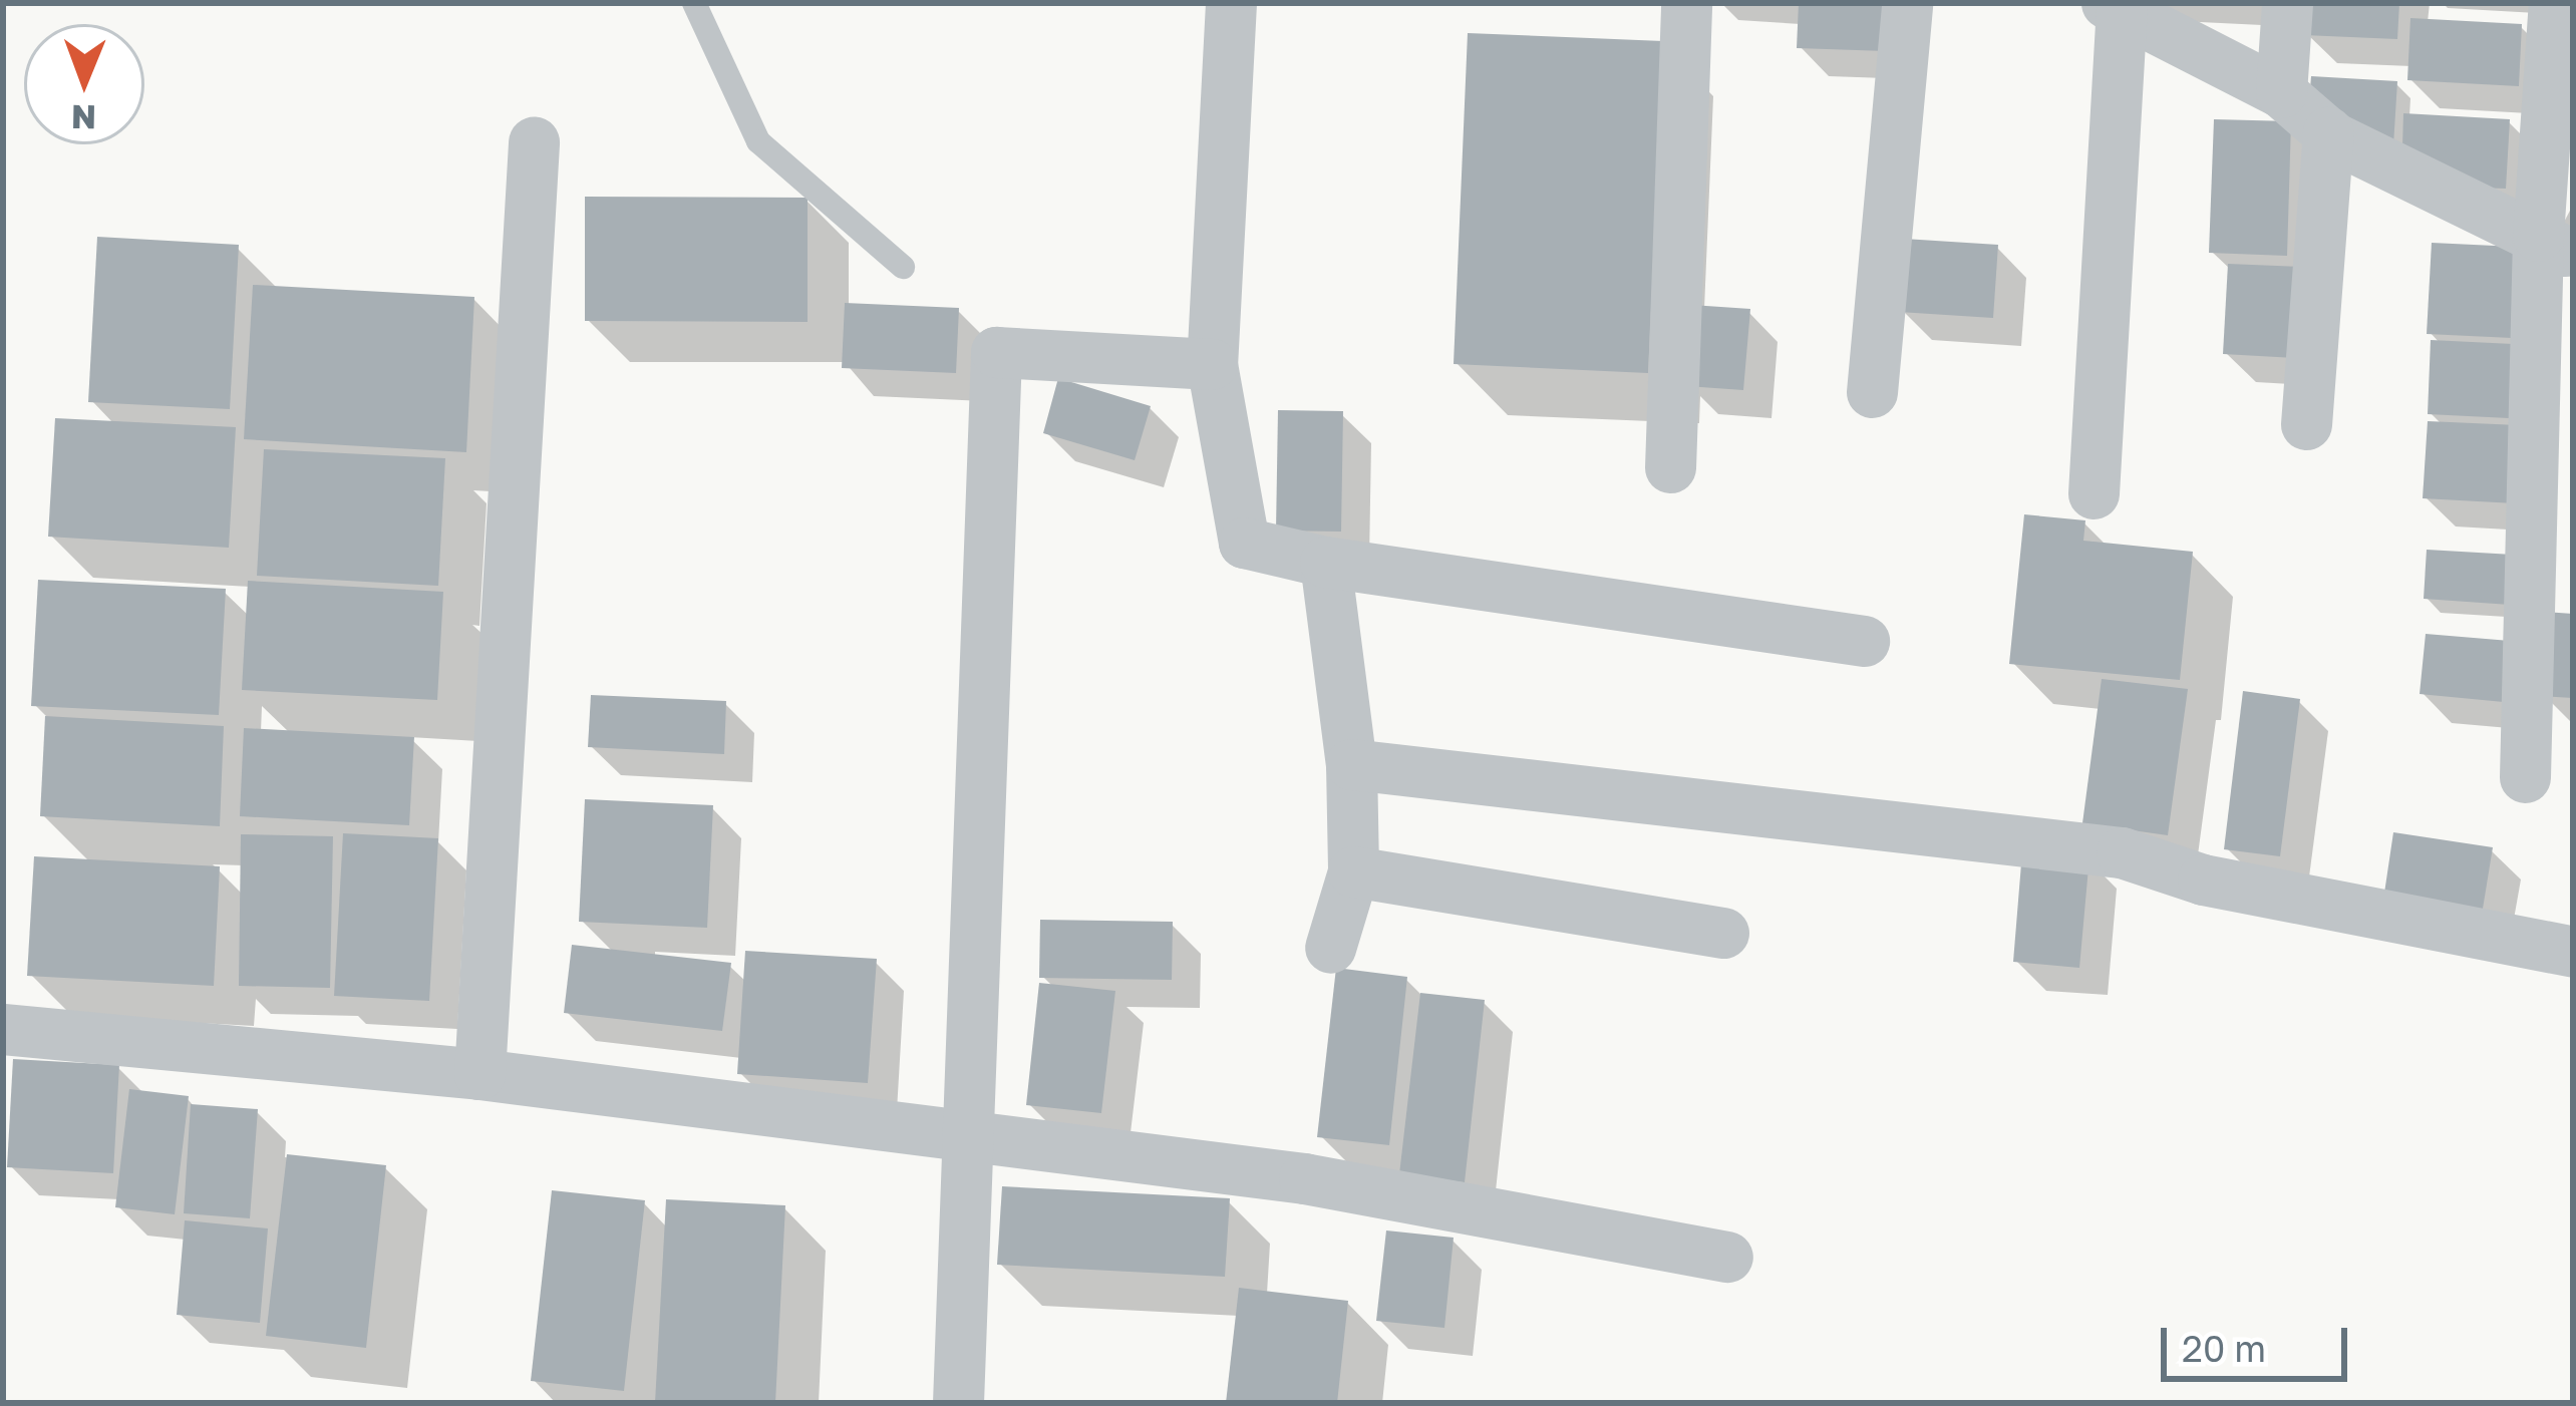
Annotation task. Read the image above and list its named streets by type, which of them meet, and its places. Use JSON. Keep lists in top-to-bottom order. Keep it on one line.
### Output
{"scale_bar":"20 m","north":"bottom"}
